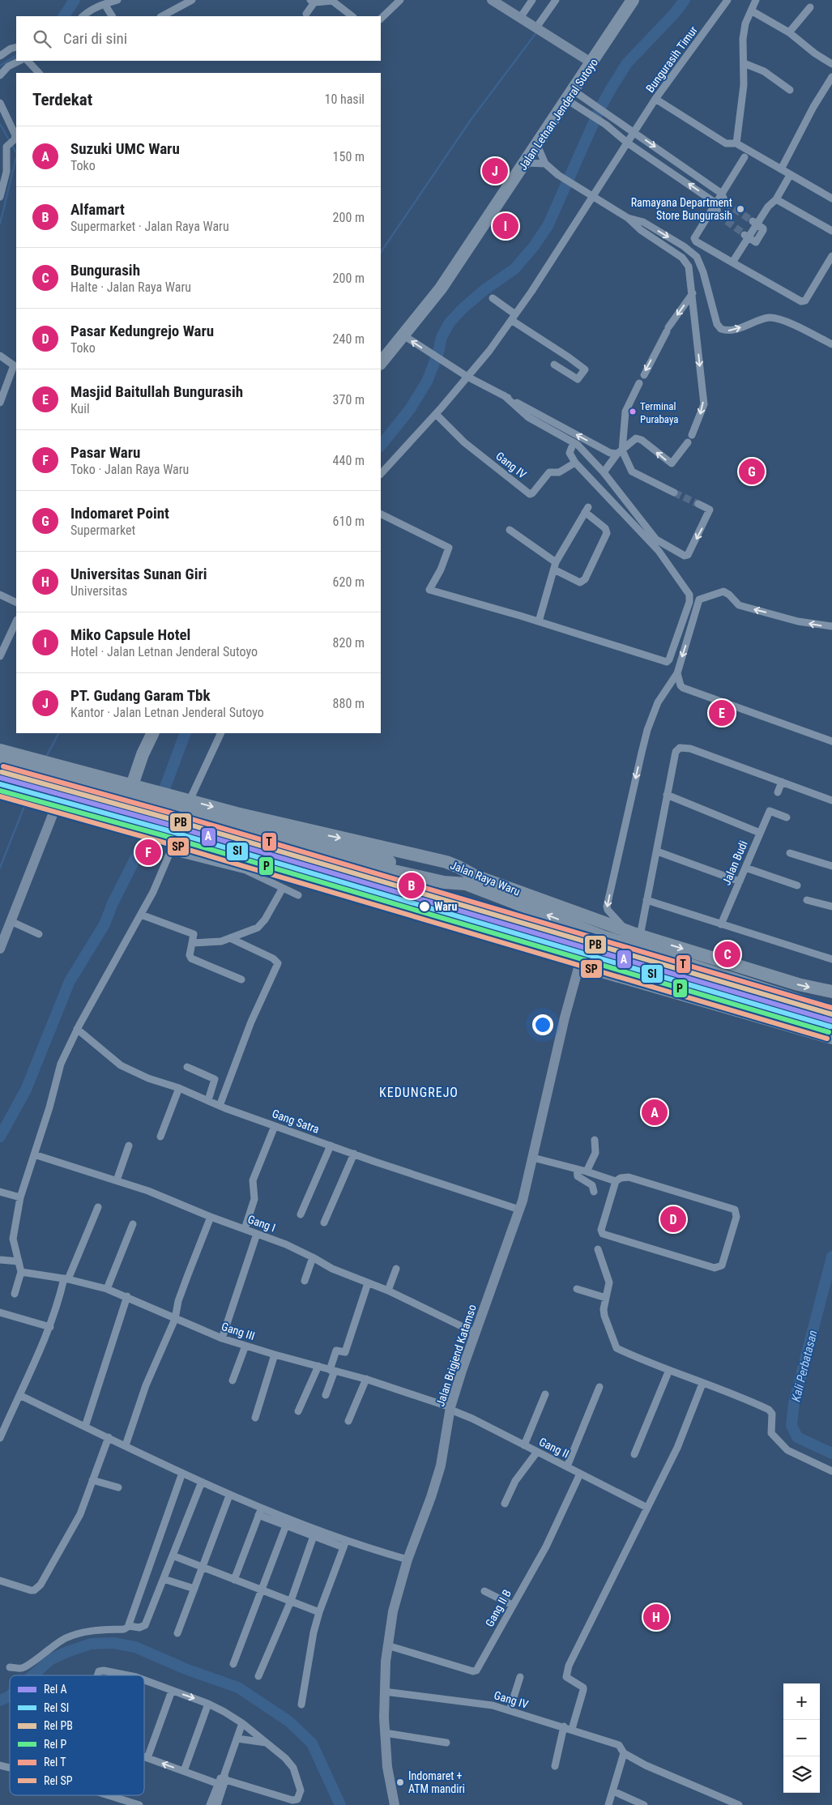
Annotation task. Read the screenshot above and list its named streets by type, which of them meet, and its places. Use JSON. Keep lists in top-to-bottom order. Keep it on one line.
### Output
{"streets":{"highway":["Jalan Letnan Jenderal Sutoyo","Jalan Raya Waru"],"street":["Bungurasih Timur","Gang IV","Jalan Budi","Gang Satra","Gang I","Gang III","Jalan Brigjend Katamso","Gang II","Gang II B"]},"crossings":[["Bungurasih Timur","Gang IV"],["Gang IV","Jalan Brigjend Katamso"],["Gang Satra","Jalan Brigjend Katamso"],["Gang I","Jalan Brigjend Katamso"],["Gang III","Jalan Brigjend Katamso"],["Gang III","Gang II"],["Jalan Brigjend Katamso","Gang II"],["Jalan Brigjend Katamso","Gang II B"],["Gang II","Gang II B"]],"districts":["KEDUNGREJO"],"water":["Kali Perbatasan"],"places":["Ramayana Department Store Bungurasih","Terminal Purabaya","Waru","Indomaret + ATM mandiri"],"lines":["rail line T","rail line PB","rail line A","rail line SI","rail line P","rail line SP"],"legend":["Rel A","Rel SI","Rel PB","Rel P","Rel T","Rel SP"],"page":{"search":"Cari di sini","heading":["Terdekat","10 hasil"],"list":[{"mark":"A","name":"Suzuki UMC Waru","note":"Toko","value":"150 m"},{"mark":"B","name":"Alfamart","note":"Supermarket · Jalan Raya Waru","value":"200 m"},{"mark":"C","name":"Bungurasih","note":"Halte · Jalan Raya Waru","value":"200 m"},{"mark":"D","name":"Pasar Kedungrejo Waru","note":"Toko","value":"240 m"},{"mark":"E","name":"Masjid Baitullah Bungurasih","note":"Kuil","value":"370 m"},{"mark":"F","name":"Pasar Waru","note":"Toko · Jalan Raya Waru","value":"440 m"},{"mark":"G","name":"Indomaret Point","note":"Supermarket","value":"610 m"},{"mark":"H","name":"Universitas Sunan Giri","note":"Universitas","value":"620 m"},{"mark":"I","name":"Miko Capsule Hotel","note":"Hotel · Jalan Letnan Jenderal Sutoyo","value":"820 m"},{"mark":"J","name":"PT. Gudang Garam Tbk","note":"Kantor · Jalan Letnan Jenderal Sutoyo","value":"880 m"}],"pins":["J","I","G","E","F","B","C","A","D","H"],"map_buttons":["+","−"]}}
